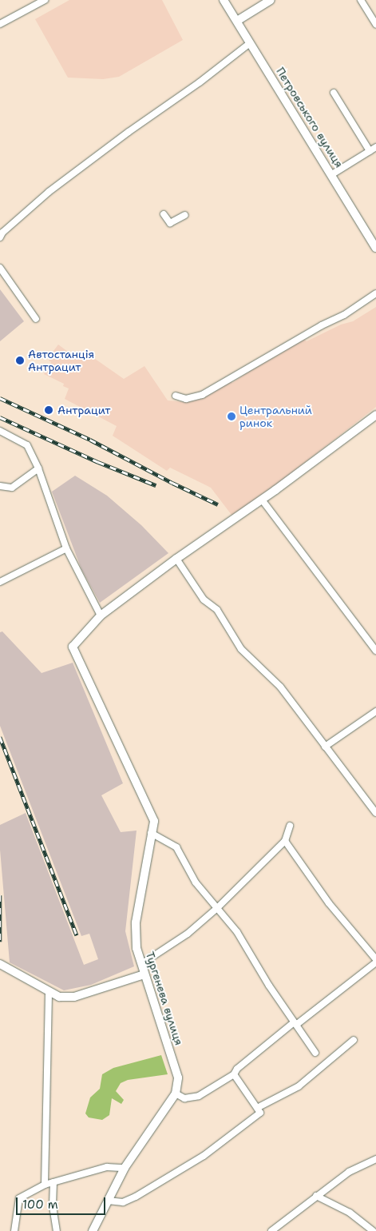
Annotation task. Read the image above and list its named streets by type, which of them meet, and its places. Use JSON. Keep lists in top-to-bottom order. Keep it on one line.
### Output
{"streets":{"street":["Петровського вулиця","Тургенева вулиця"]},"places":["Автостанція Антрацит","Антрацит","Центральний ринок"],"scale_bar":"100 m"}
